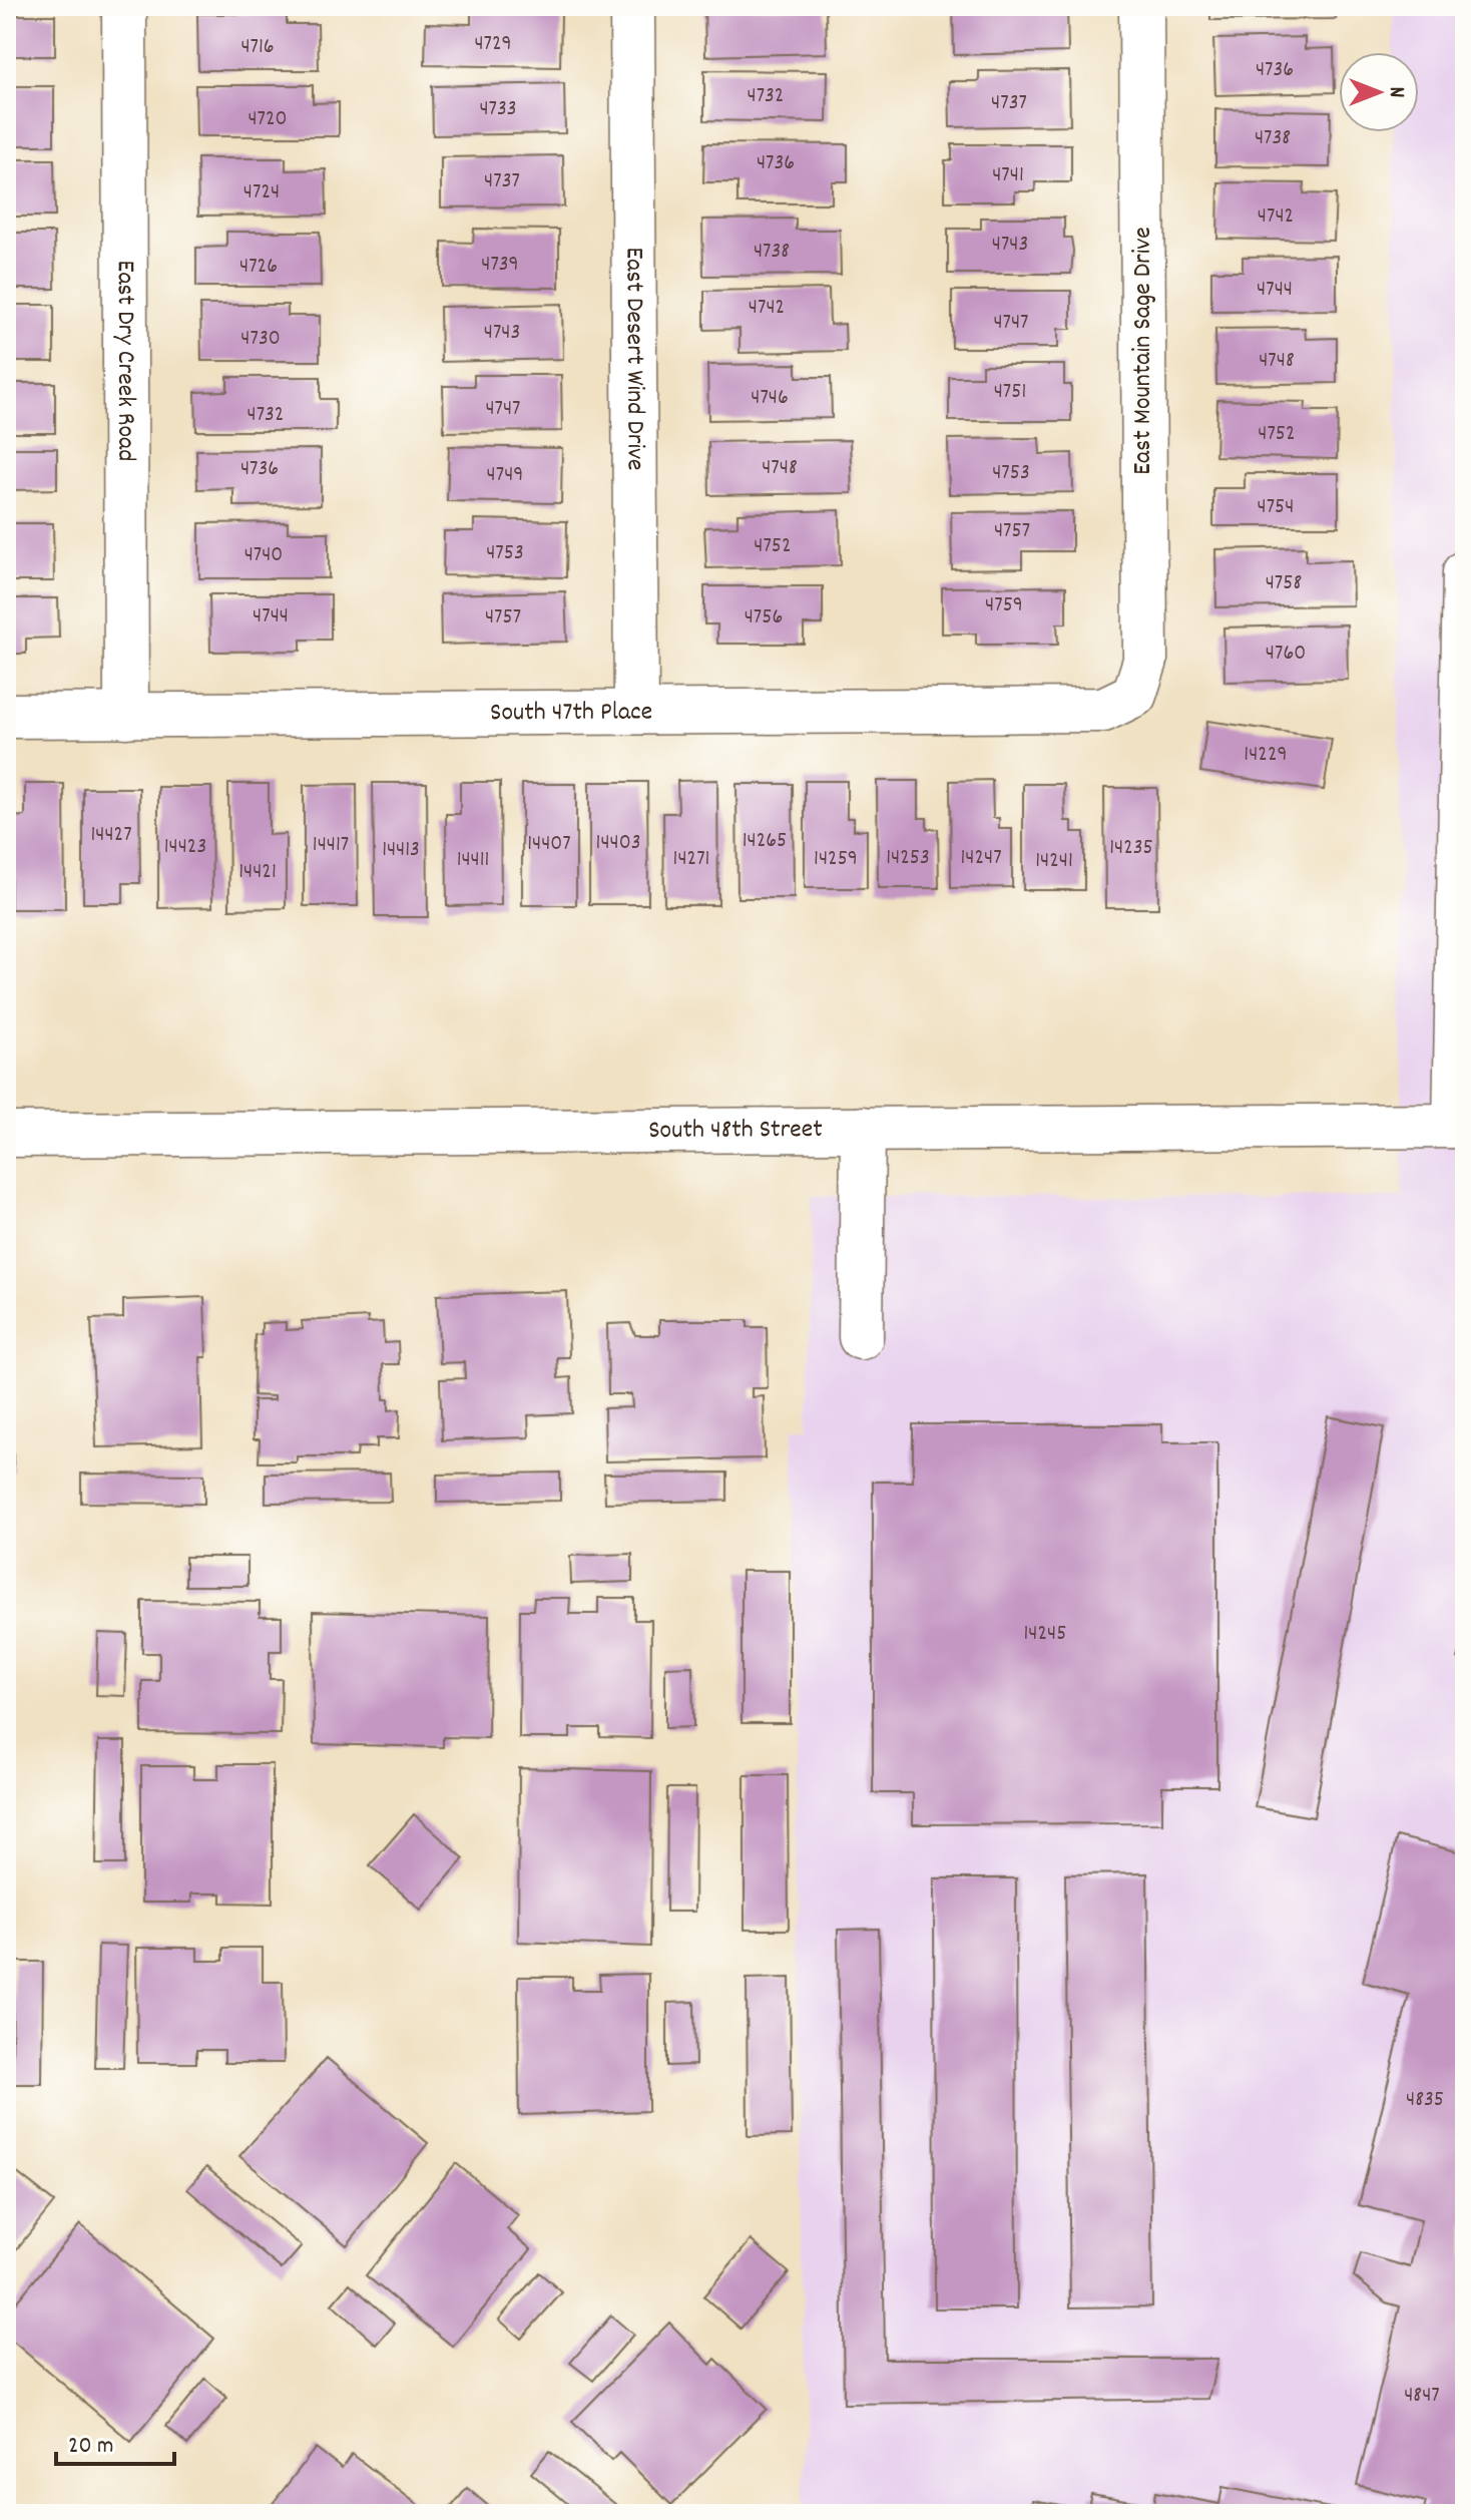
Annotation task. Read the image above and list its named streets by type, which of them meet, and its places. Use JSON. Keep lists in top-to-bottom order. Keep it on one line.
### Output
{"streets":{"street":["East Mountain Sage Drive","East Desert Wind Drive","East Dry Creek Road","South 47th Place","South 48th Street"]},"crossings":[["East Mountain Sage Drive","South 47th Place"],["East Desert Wind Drive","South 47th Place"],["East Dry Creek Road","South 47th Place"]],"house_numbers":["4729","4716","4736","4732","4737","4733","4720","4738","4736","4741","4737","4724","4742","4743","4738","4739","4726","4744","4742","4747","4743","4730","4748","4751","4746","4747","4732","4752","4748","4736","4753","4749","4754","4757","4752","4753","4740","4758","4759","4744","4757","4756","4760","14229","14427","14265","14403","14407","14417","14423","14235","14413","14253","14247","14271","14259","14411","14241","14421","14245","4835","4847"],"scale_bar":"20 m","north":"right"}
